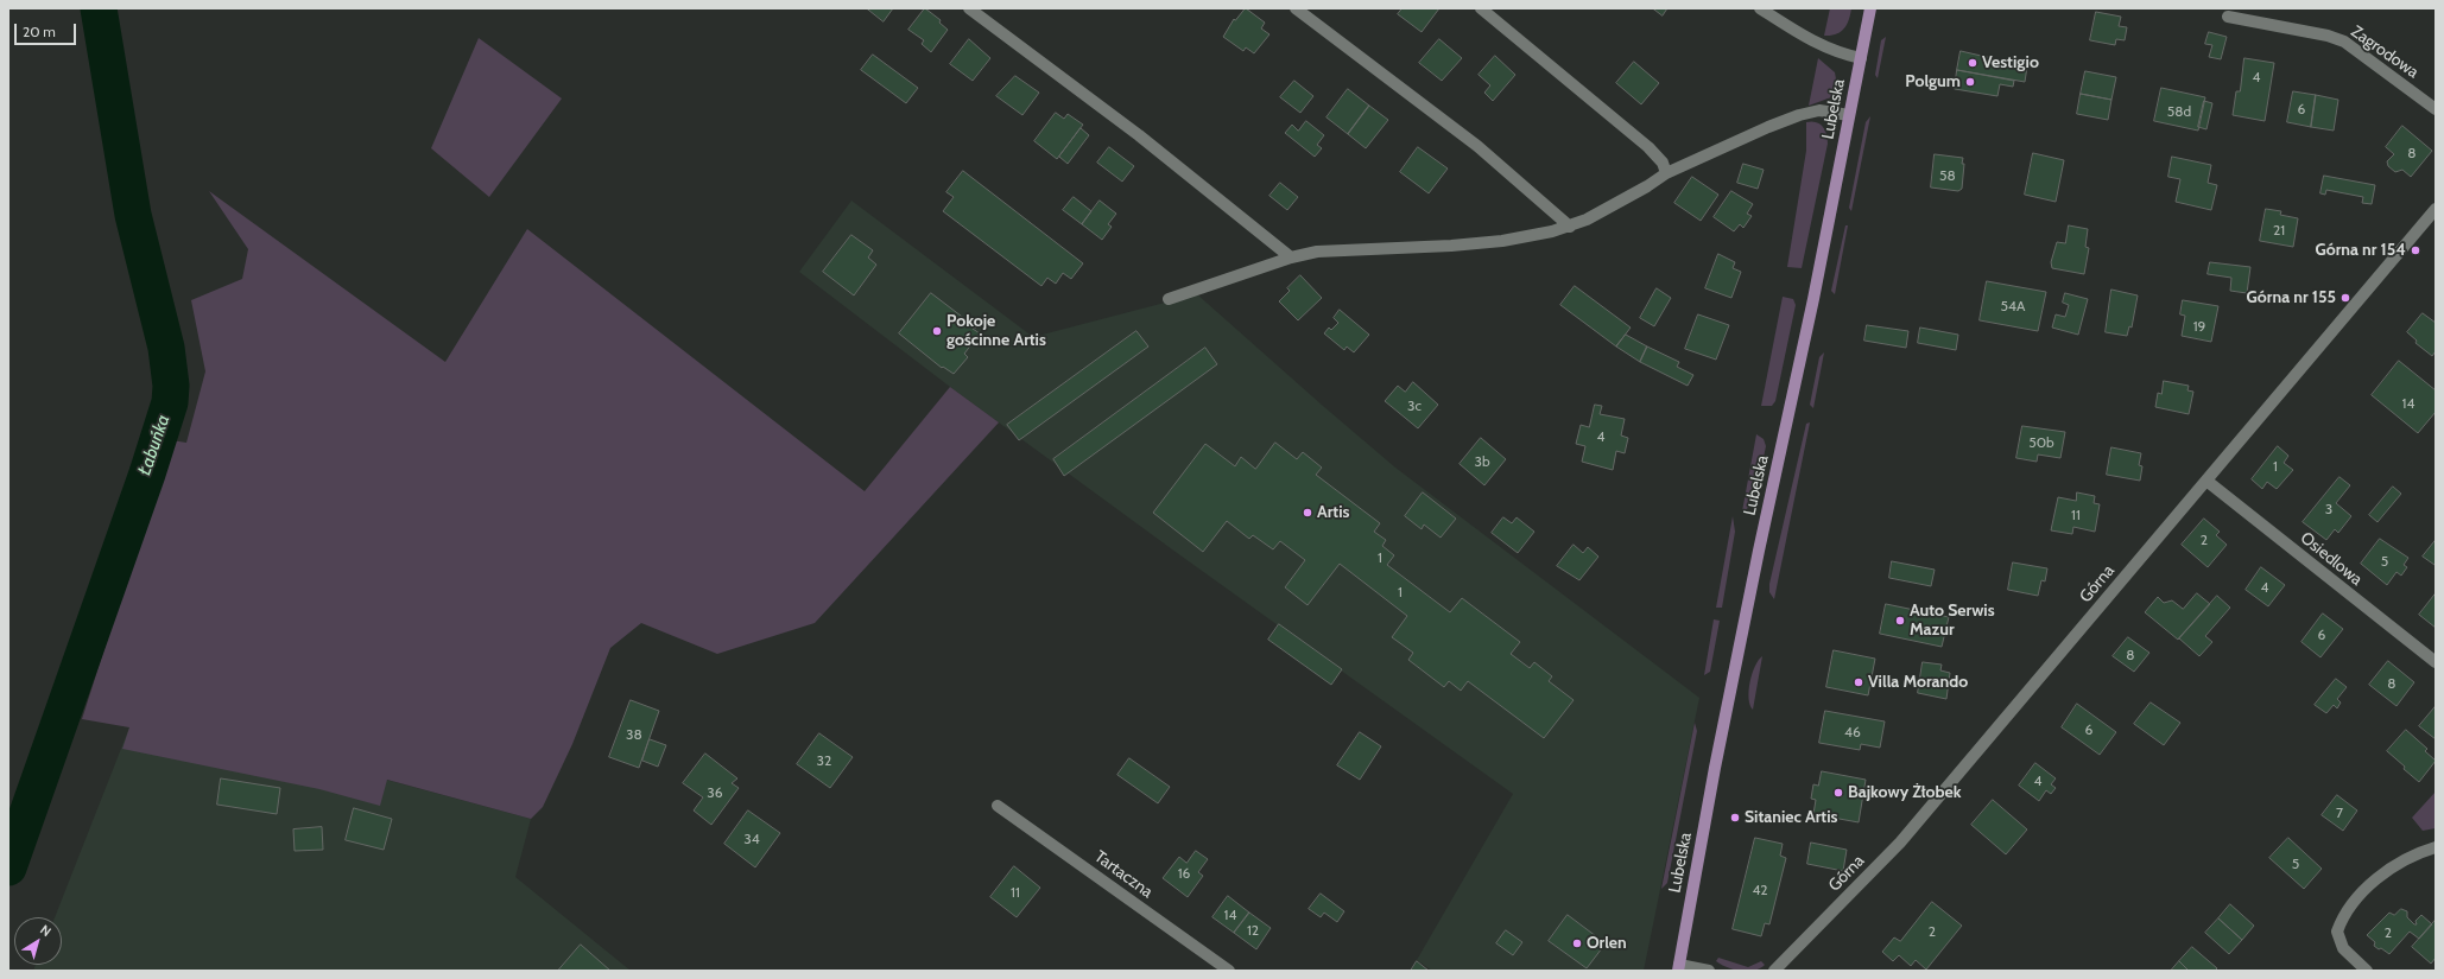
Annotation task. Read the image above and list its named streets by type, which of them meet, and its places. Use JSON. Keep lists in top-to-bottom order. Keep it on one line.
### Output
{"streets":{"main road":["Lubelska"],"street":["Zagrodowa","Osiedlowa","Górna","Tartaczna"]},"crossings":[["Osiedlowa","Górna"]],"water":["Łabuńka"],"places":["Vestigio","Polgum","Górna nr 154","Górna nr 155","Pokoje gościnne Artis","Artis","Auto Serwis Mazur","Villa Morando","Bajkowy Żłobek","Sitaniec Artis","Orlen"],"house_numbers":["4","6","58d","8","58","21","54A","19","14","3c","4","50b","3b","1","3","11","2","1","5","4","1","6","8","8","6","46","38","32","4","36","7","34","5","16","42","11","14","12","2","2"],"scale_bar":"20 m","north":"top right"}
